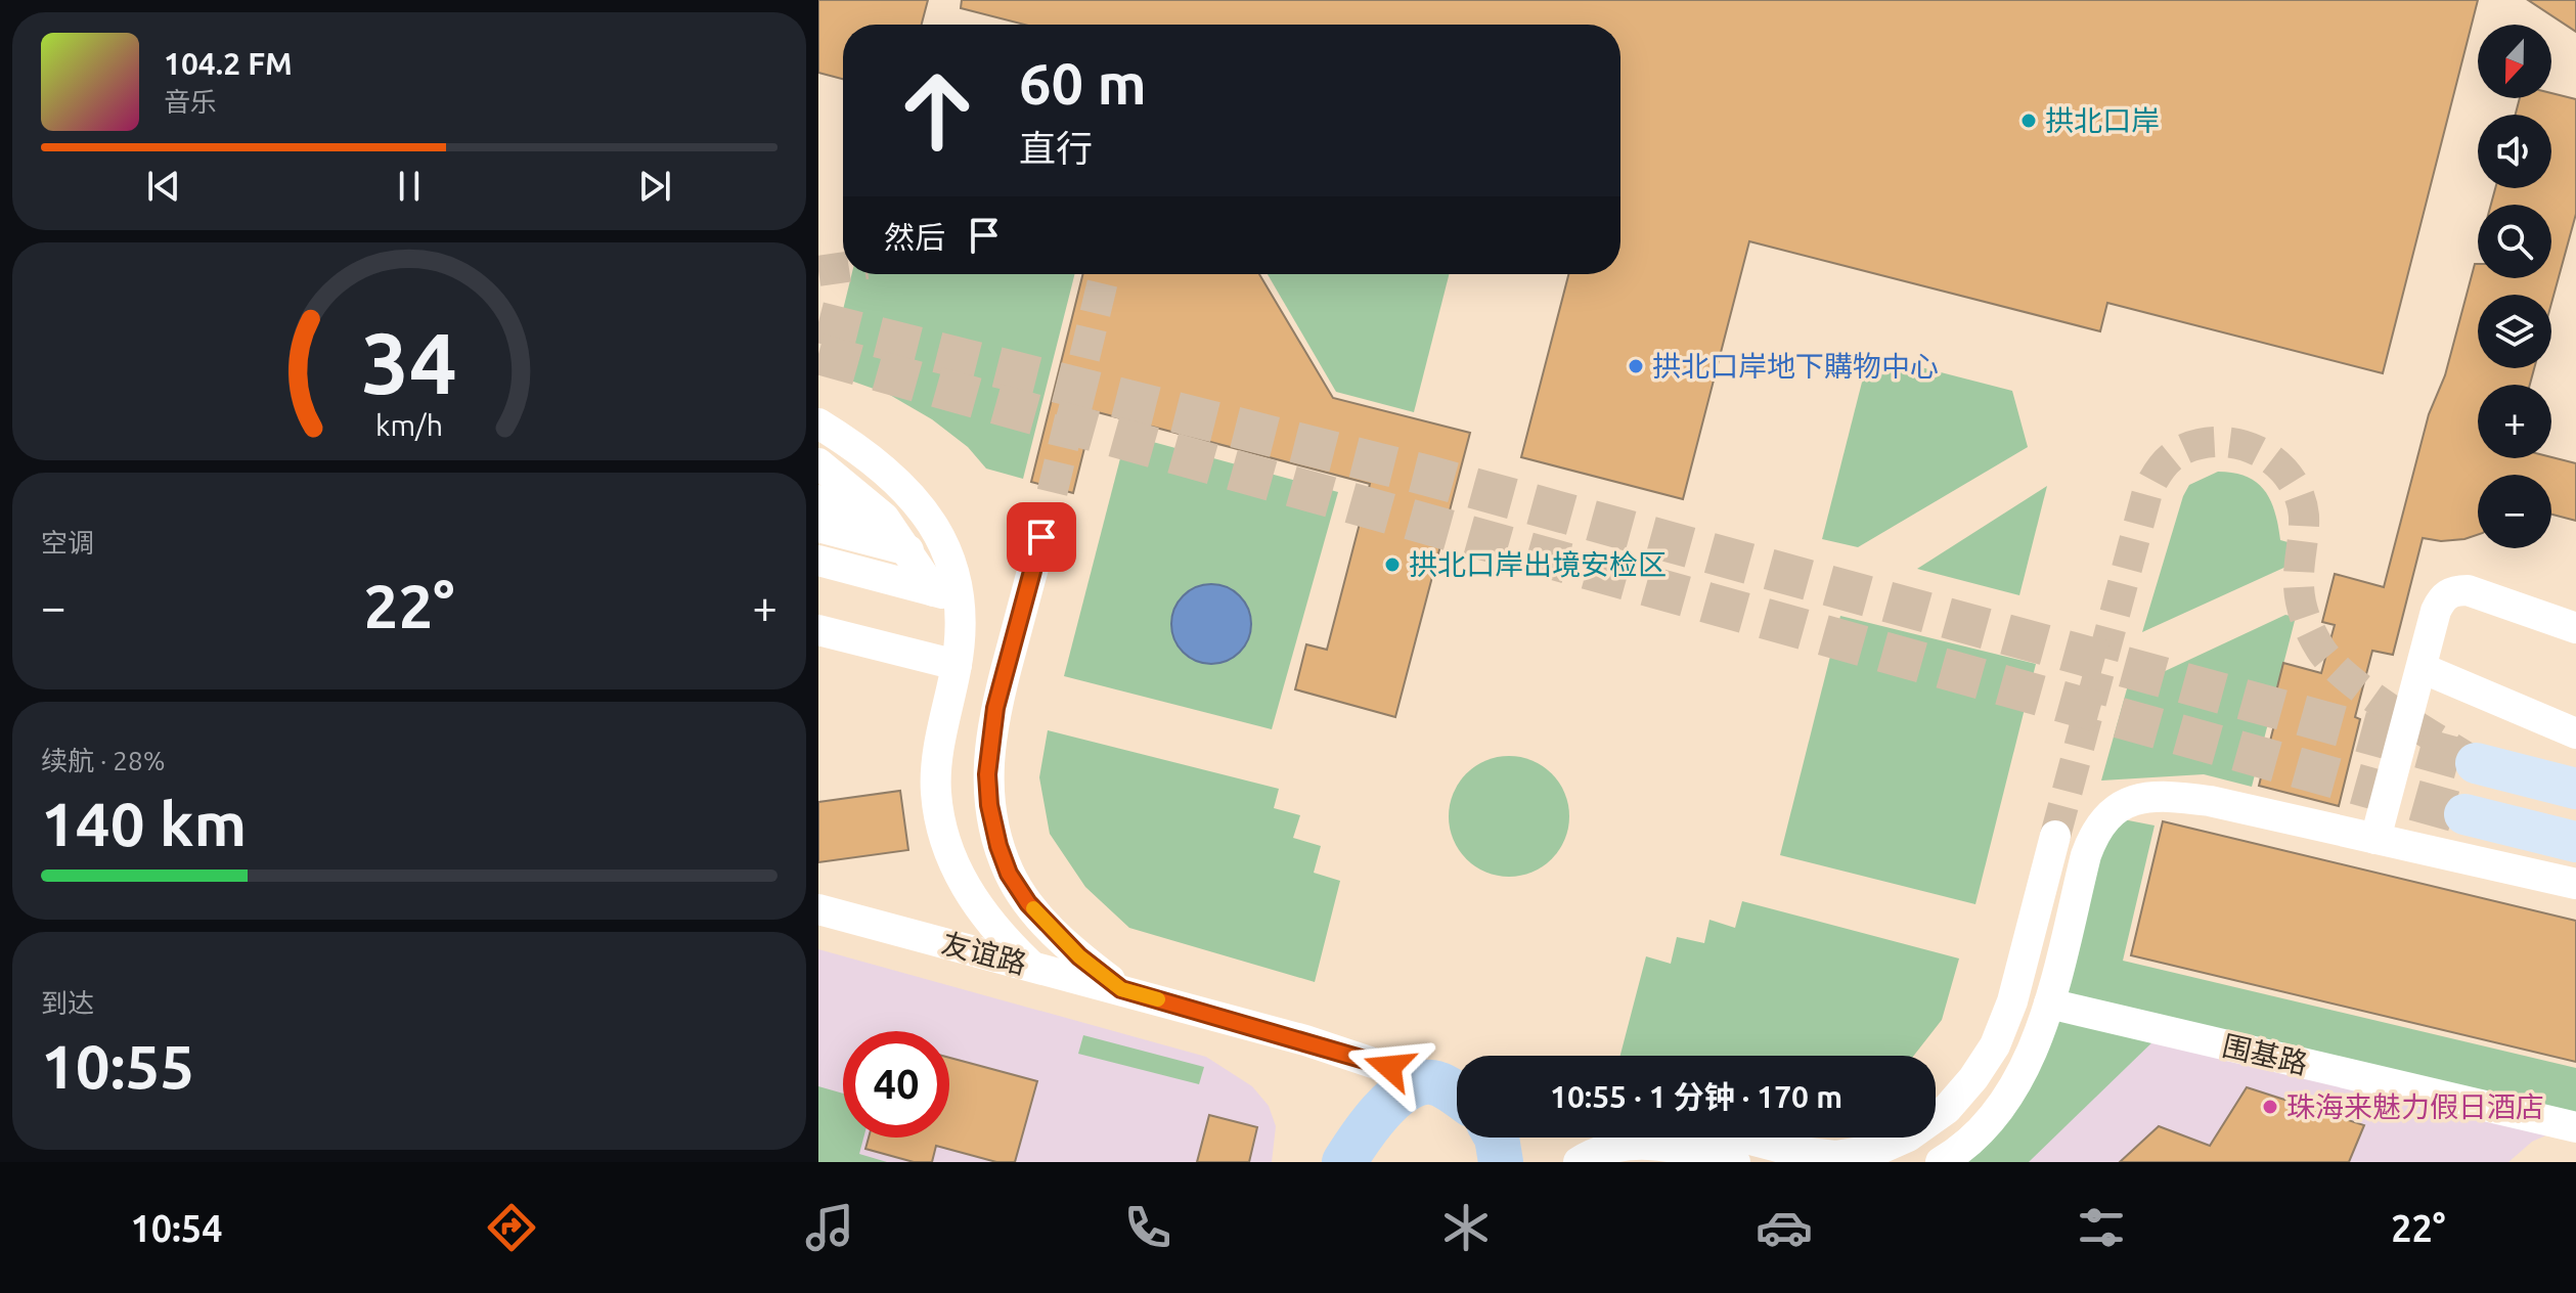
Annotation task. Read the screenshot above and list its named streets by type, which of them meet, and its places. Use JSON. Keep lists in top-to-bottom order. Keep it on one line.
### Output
{"streets":{"street":["友谊路","围基路"]},"places":["拱北口岸","拱北口岸地下購物中心","拱北口岸出境安检区","珠海来魅力假日酒店"],"north":"bottom","page":{"map_buttons":["+","−"],"turn":["60 m","直行"],"song":["104.2 FM","音乐"],"then":"然后","tile":["空调",["续航 · 28%","140 km"],["到达","10:55"]],"heat":["−","22°","+"],"limit":"40","trip":"10:55 · 1 分钟 · 170 m","tabs":["10:54","22°"],"gauge":["34","km/h"]}}
